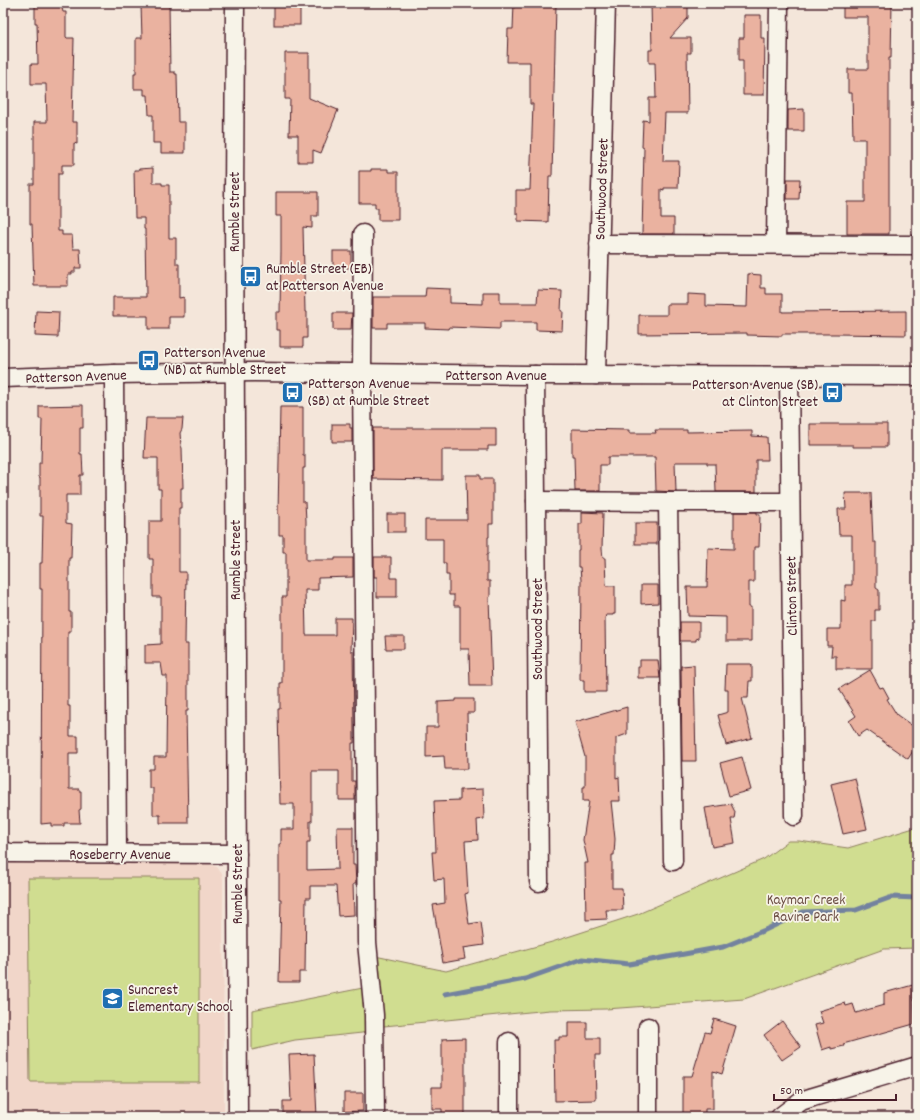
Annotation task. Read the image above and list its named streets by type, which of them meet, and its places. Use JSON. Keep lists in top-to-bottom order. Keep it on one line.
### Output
{"streets":{"street":["Southwood Street","Rumble Street","Patterson Avenue","Clinton Street","Roseberry Avenue"]},"crossings":[["Southwood Street","Patterson Avenue"],["Rumble Street","Patterson Avenue"],["Rumble Street","Roseberry Avenue"],["Patterson Avenue","Clinton Street"]],"parks":["Kaymar Creek Ravine Park"],"places":{"bus stop":["Rumble Street (EB) at Patterson Avenue","Patterson Avenue (NB) at Rumble Street","Patterson Avenue (SB) at Rumble Street","Patterson Avenue (SB) at Clinton Street"],"school or university":["Suncrest Elementary School"]},"scale_bar":"50 m"}
